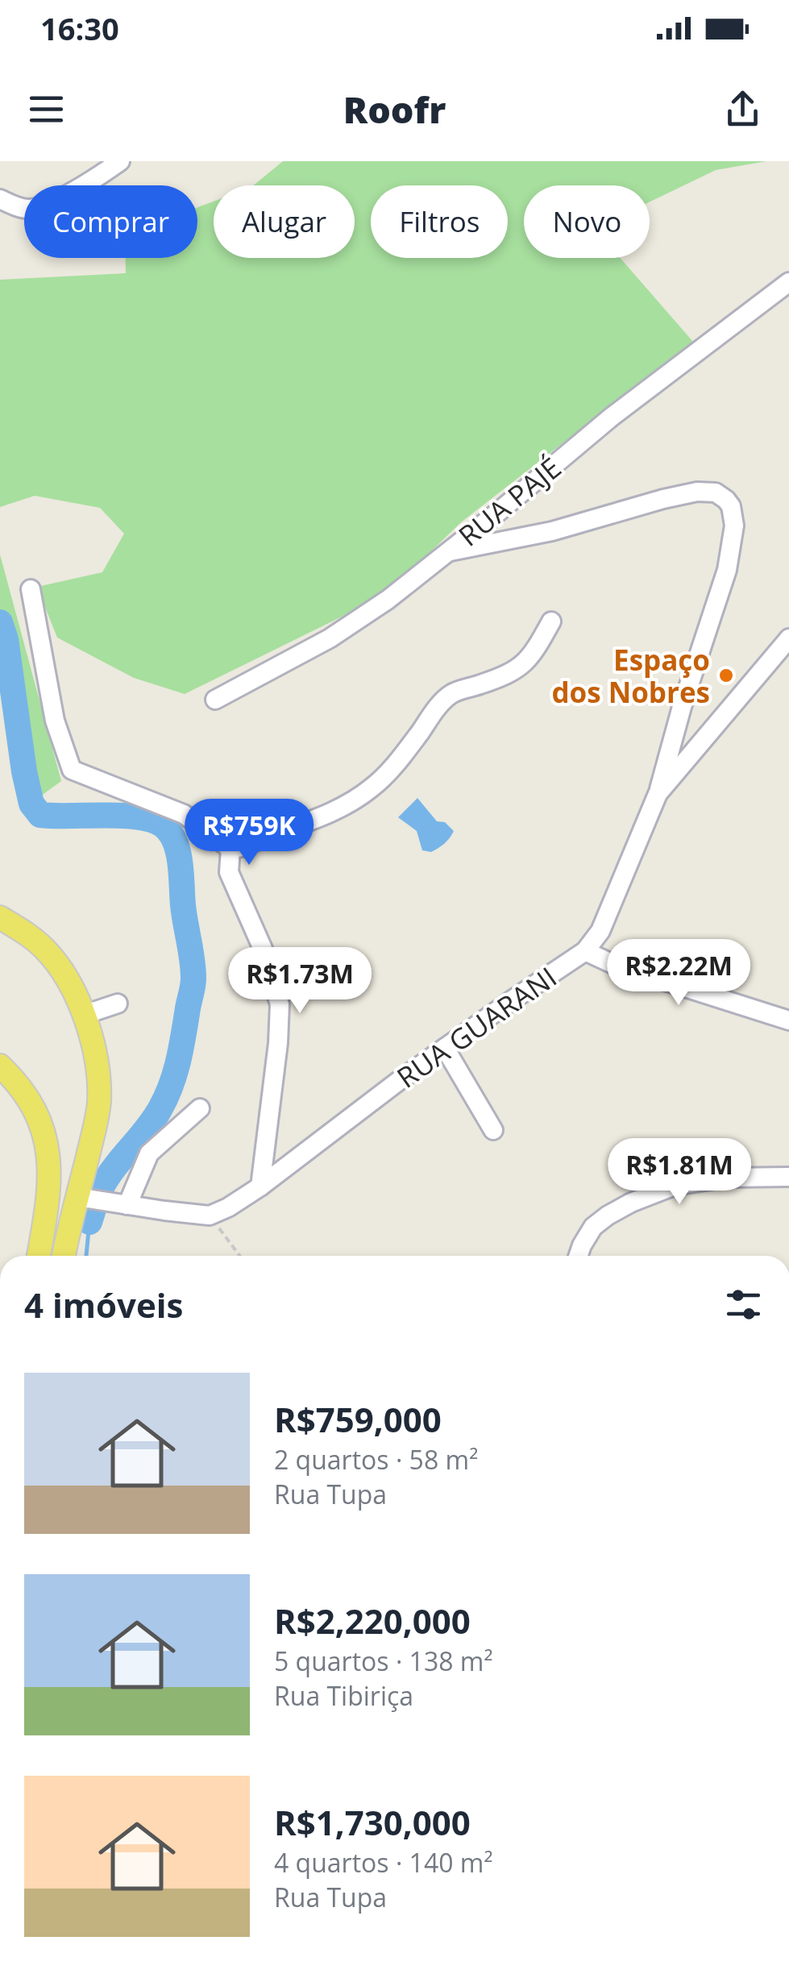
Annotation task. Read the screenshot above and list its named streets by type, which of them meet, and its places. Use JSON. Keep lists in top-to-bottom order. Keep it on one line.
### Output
{"streets":{"street":["RUA PAJÉ","RUA GUARANI"]},"places":["Espaço dos Nobres"],"page":{"status":"16:30","header":"Roofr","chip":["Comprar","Alugar","Filtros","Novo"],"price":["R$759K","R$2.22M","R$1.73M","R$1.81M"],"heading":"4 imóveis","list":[{"name":"R$759,000","note":"2 quartos · 58 m² · Rua Tupa"},{"name":"R$2,220,000","note":"5 quartos · 138 m² · Rua Tibiriça"},{"name":"R$1,730,000","note":"4 quartos · 140 m² · Rua Tupa"}]}}
